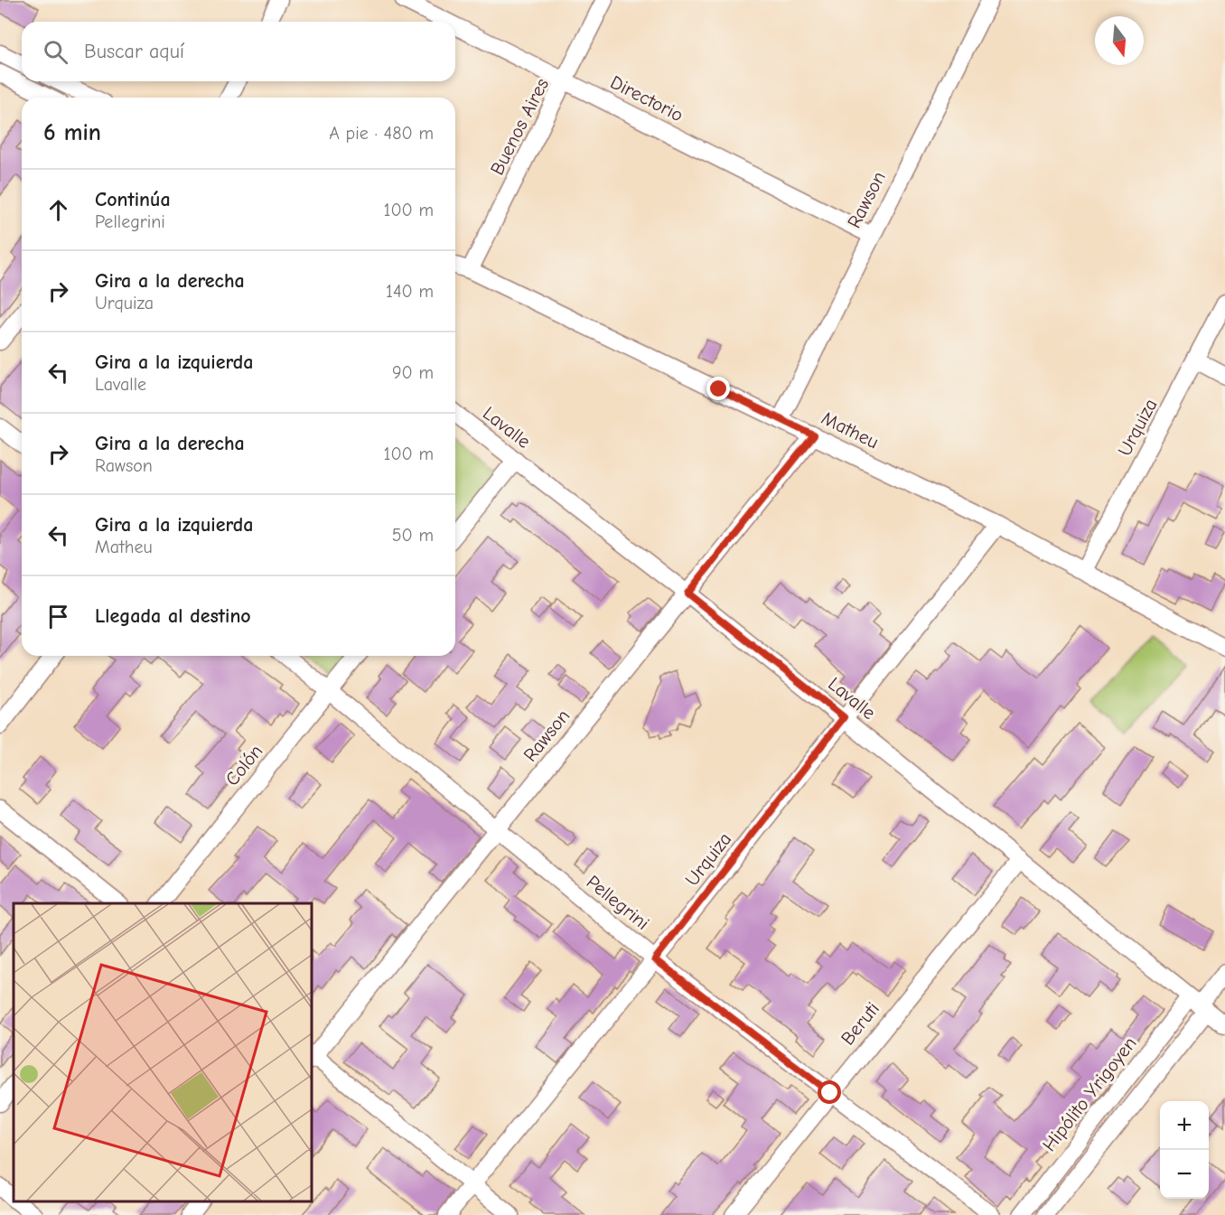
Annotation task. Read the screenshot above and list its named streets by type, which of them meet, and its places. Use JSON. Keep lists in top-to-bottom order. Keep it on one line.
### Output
{"streets":{"street":["Directorio","Buenos Aires","Rawson","Lavalle","Urquiza","Matheu","Colón","Pellegrini","Beruti","Hipólito Yrigoyen"]},"crossings":[["Directorio","Buenos Aires"],["Directorio","Rawson"],["Buenos Aires","Matheu"],["Rawson","Lavalle"],["Rawson","Matheu"],["Rawson","Pellegrini"],["Lavalle","Urquiza"],["Lavalle","Beruti"],["Lavalle","Hipólito Yrigoyen"],["Urquiza","Matheu"],["Urquiza","Pellegrini"],["Colón","Pellegrini"],["Pellegrini","Beruti"]],"north":"bottom","page":{"search":"Buscar aquí","heading":["6 min","A pie · 480 m"],"list":[["Continúa","Pellegrini","100 m"],["Gira a la derecha","Urquiza","140 m"],["Gira a la izquierda","Lavalle","90 m"],["Gira a la derecha","Rawson","100 m"],["Gira a la izquierda","Matheu","50 m"],"Llegada al destino"],"map_buttons":["+","−"]}}
